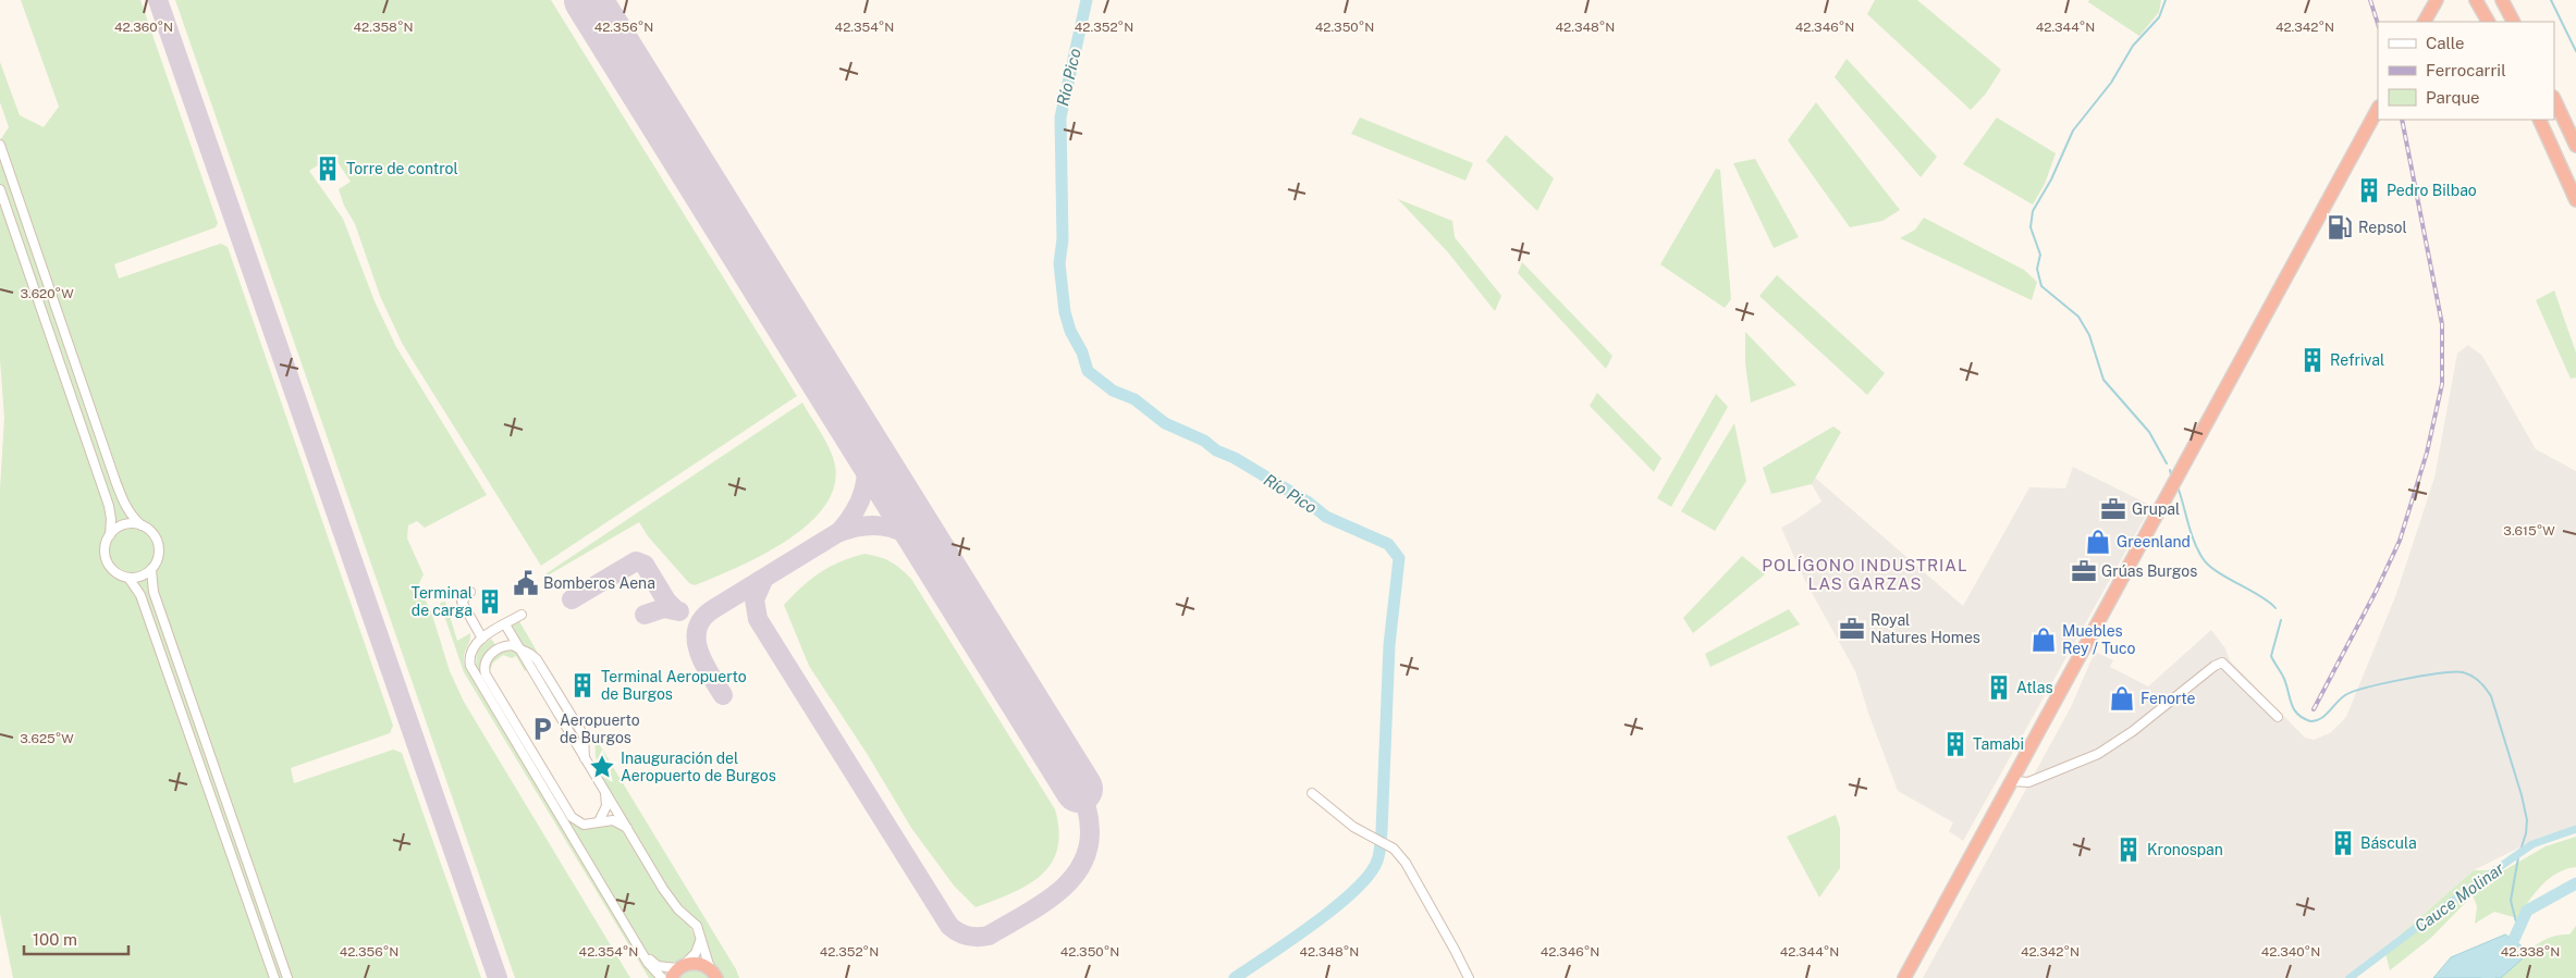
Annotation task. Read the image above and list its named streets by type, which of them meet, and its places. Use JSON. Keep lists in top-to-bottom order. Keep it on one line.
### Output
{"districts":["POLÍGONO INDUSTRIAL LAS GARZAS"],"water":["Río Pico","Cauce Molinar"],"places":{"building":["Torre de control","Pedro Bilbao","Refrival","Terminal de carga","Terminal Aeropuerto de Burgos","Atlas","Tamabi","Báscula","Kronospan"],"fuel station":["Repsol"],"office":["Grupal","Grúas Burgos","Royal Natures Homes"],"shop":["Greenland","Muebles Rey / Tuco","Fenorte"],"public building":["Bomberos Aena"],"parking":["Aeropuerto de Burgos"],"place":["Inauguración del Aeropuerto de Burgos"]},"legend":["Calle","Ferrocarril","Parque"],"scale_bar":"100 m","coordinates":["42.360°N","42.358°N","42.356°N","42.354°N","42.352°N","42.350°N","42.348°N","42.346°N","42.344°N","42.342°N","3.620°W","3.615°W","3.625°W","42.340°N","42.338°N"]}
